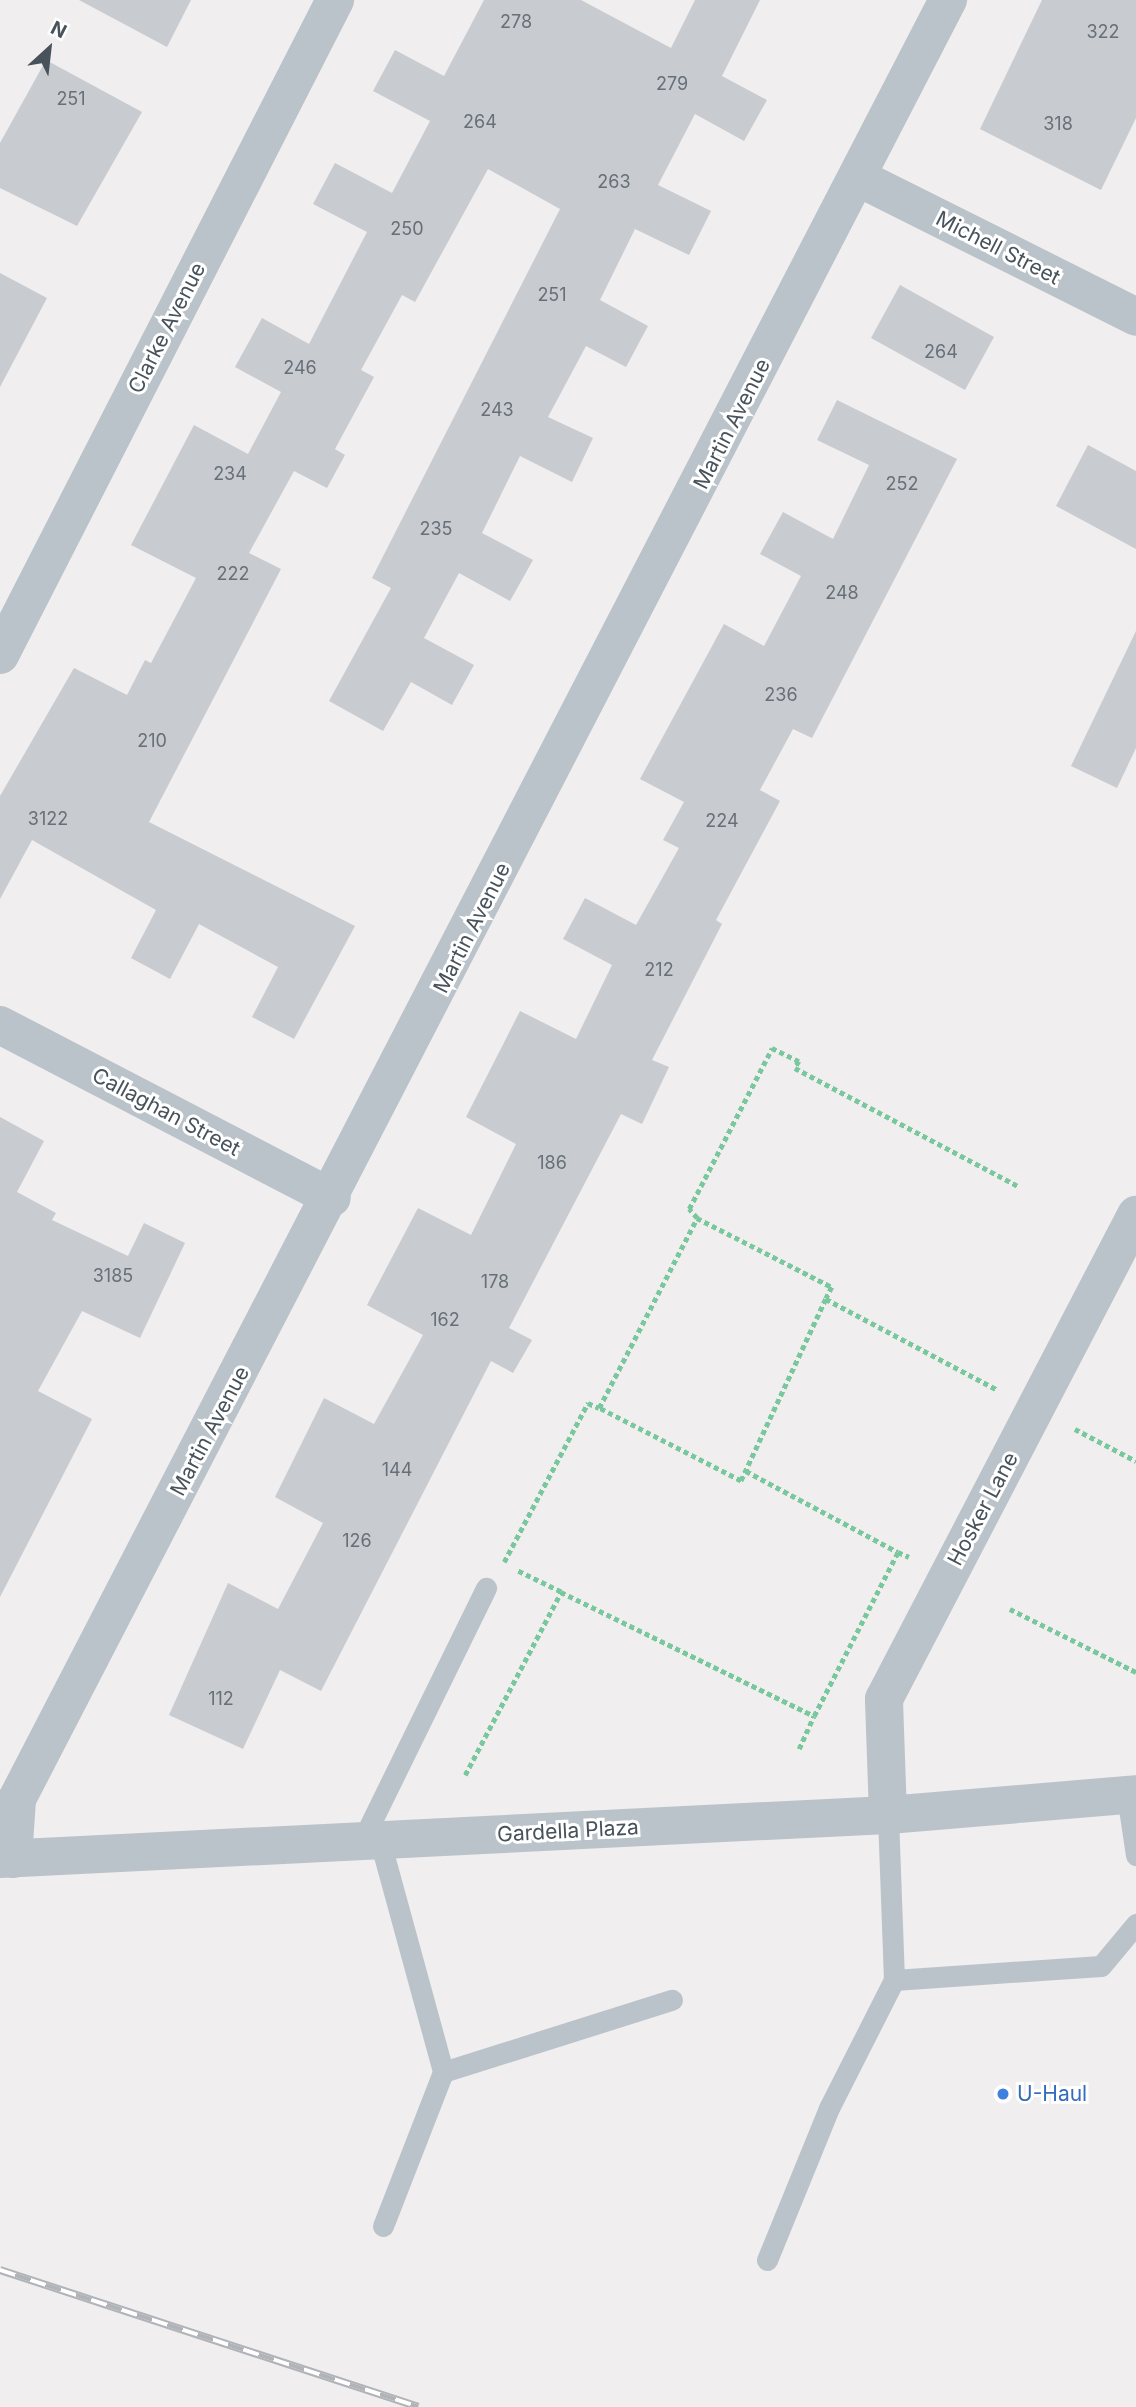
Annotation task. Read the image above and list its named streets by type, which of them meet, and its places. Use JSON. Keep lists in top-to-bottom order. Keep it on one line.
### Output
{"streets":{"street":["Michell Street","Clarke Avenue","Martin Avenue","Callaghan Street","Hosker Lane","Gardella Plaza"]},"crossings":[["Michell Street","Martin Avenue"],["Martin Avenue","Callaghan Street"],["Martin Avenue","Gardella Plaza"],["Hosker Lane","Gardella Plaza"]],"places":["U-Haul"],"house_numbers":["278","322","279","251","264","318","263","250","251","264","246","243","234","252","235","222","248","236","210","3122","224","212","186","3185","178","162","144","126","112"],"north":"top right"}
